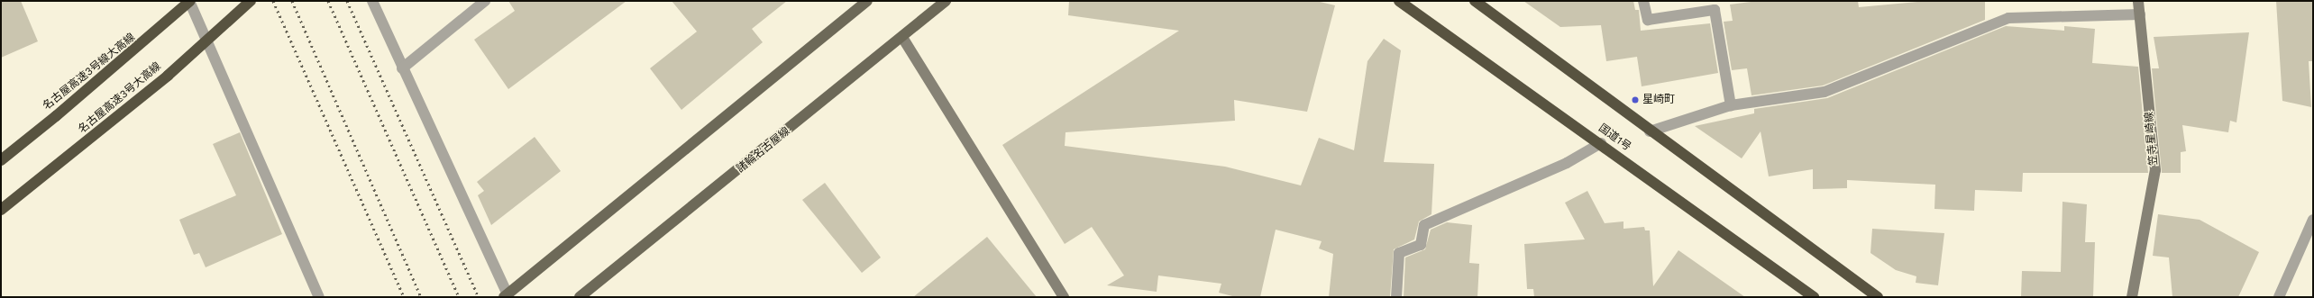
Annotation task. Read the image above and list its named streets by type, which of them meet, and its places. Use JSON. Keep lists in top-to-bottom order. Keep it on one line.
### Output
{"streets":{"highway":["名古屋高速3号線大高線","名古屋高速3号大高線","国道1号"],"main road":["諸輪名古屋線"],"street":["笠寺星崎線"]},"places":["星崎町"]}
